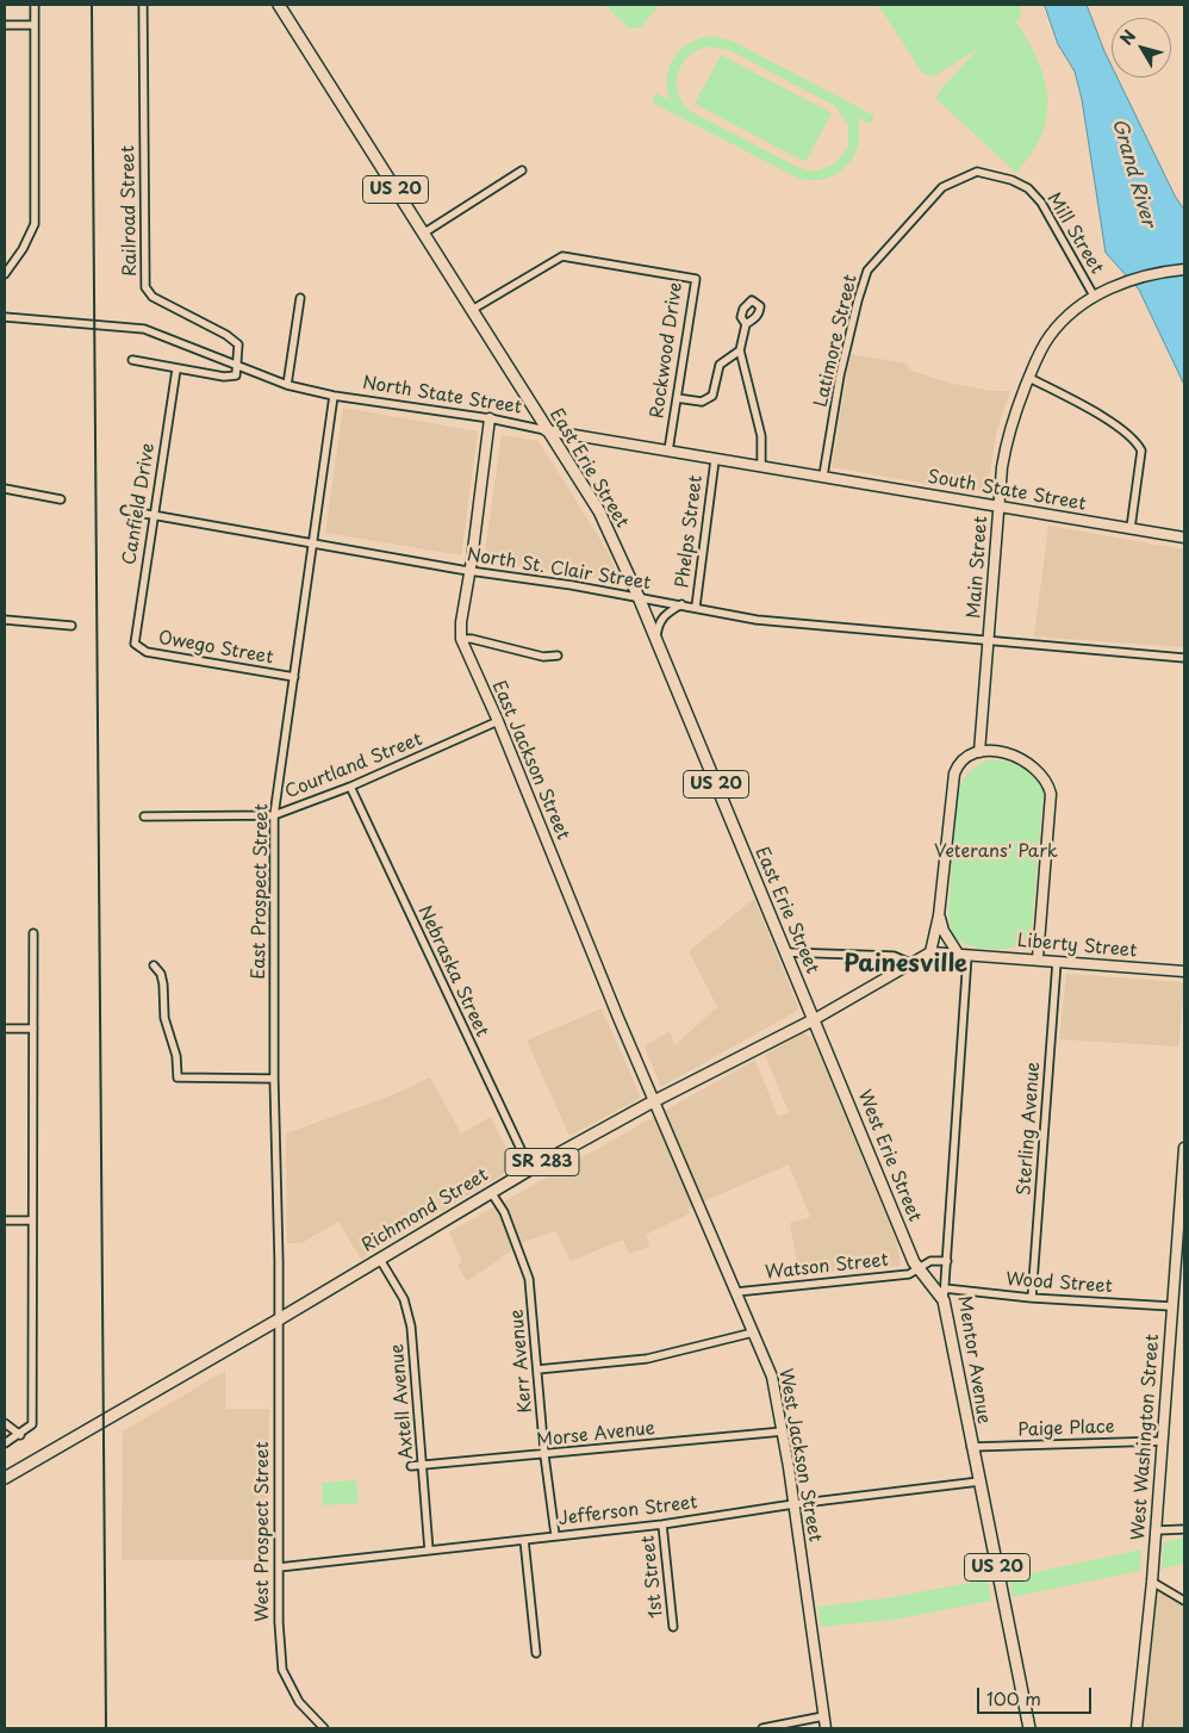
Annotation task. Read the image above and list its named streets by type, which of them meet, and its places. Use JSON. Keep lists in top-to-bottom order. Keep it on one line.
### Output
{"streets":{"main road":["US 20","East Erie Street","West Erie Street","SR 283","Richmond Street","Mentor Avenue"],"street":["Railroad Street","Mill Street","Latimore Street","Rockwood Drive","North State Street","South State Street","Canfield Drive","Phelps Street","Main Street","North St. Clair Street","Owego Street","East Jackson Street","Courtland Street","East Prospect Street","Liberty Street","Nebraska Street","Sterling Avenue","Watson Street","Wood Street","Kerr Avenue","Axtell Avenue","Paige Place","Morse Avenue","West Washington Street","West Jackson Street","Jefferson Street","West Prospect Street","1st Street"]},"crossings":[["Railroad Street","North State Street"],["Mill Street","Latimore Street"],["Mill Street","Main Street"],["Latimore Street","North State Street"],["Latimore Street","South State Street"],["Rockwood Drive","North State Street"],["Rockwood Drive","East Erie Street"],["North State Street","East Erie Street"],["North State Street","South State Street"],["North State Street","Phelps Street"],["North State Street","East Jackson Street"],["North State Street","East Prospect Street"],["East Erie Street","North St. Clair Street"],["East Erie Street","West Erie Street"],["East Erie Street","Richmond Street"],["South State Street","Main Street"],["Canfield Drive","North St. Clair Street"],["Canfield Drive","Owego Street"],["Phelps Street","North St. Clair Street"],["Main Street","North St. Clair Street"],["North St. Clair Street","East Jackson Street"],["North St. Clair Street","East Prospect Street"],["Owego Street","East Prospect Street"],["East Jackson Street","Courtland Street"],["East Jackson Street","Richmond Street"],["East Jackson Street","West Jackson Street"],["Courtland Street","East Prospect Street"],["Courtland Street","Nebraska Street"],["East Prospect Street","Richmond Street"],["East Prospect Street","West Prospect Street"],["Liberty Street","Sterling Avenue"],["Liberty Street","Mentor Avenue"],["Nebraska Street","Richmond Street"],["Sterling Avenue","Wood Street"],["West Erie Street","Richmond Street"],["West Erie Street","Watson Street"],["West Erie Street","Mentor Avenue"],["Richmond Street","Kerr Avenue"],["Richmond Street","Axtell Avenue"],["Richmond Street","West Jackson Street"],["Richmond Street","West Prospect Street"],["Watson Street","Mentor Avenue"],["Watson Street","West Jackson Street"],["Wood Street","Mentor Avenue"],["Wood Street","West Washington Street"],["Mentor Avenue","Paige Place"],["Mentor Avenue","Jefferson Street"],["Kerr Avenue","Morse Avenue"],["Kerr Avenue","Jefferson Street"],["Axtell Avenue","Morse Avenue"],["Axtell Avenue","Jefferson Street"],["Paige Place","West Washington Street"],["Morse Avenue","West Jackson Street"],["West Jackson Street","Jefferson Street"],["Jefferson Street","West Prospect Street"],["Jefferson Street","1st Street"]],"districts":["Painesville"],"water":["Grand River"],"parks":["Veterans' Park"],"scale_bar":"100 m","north":"top left"}
